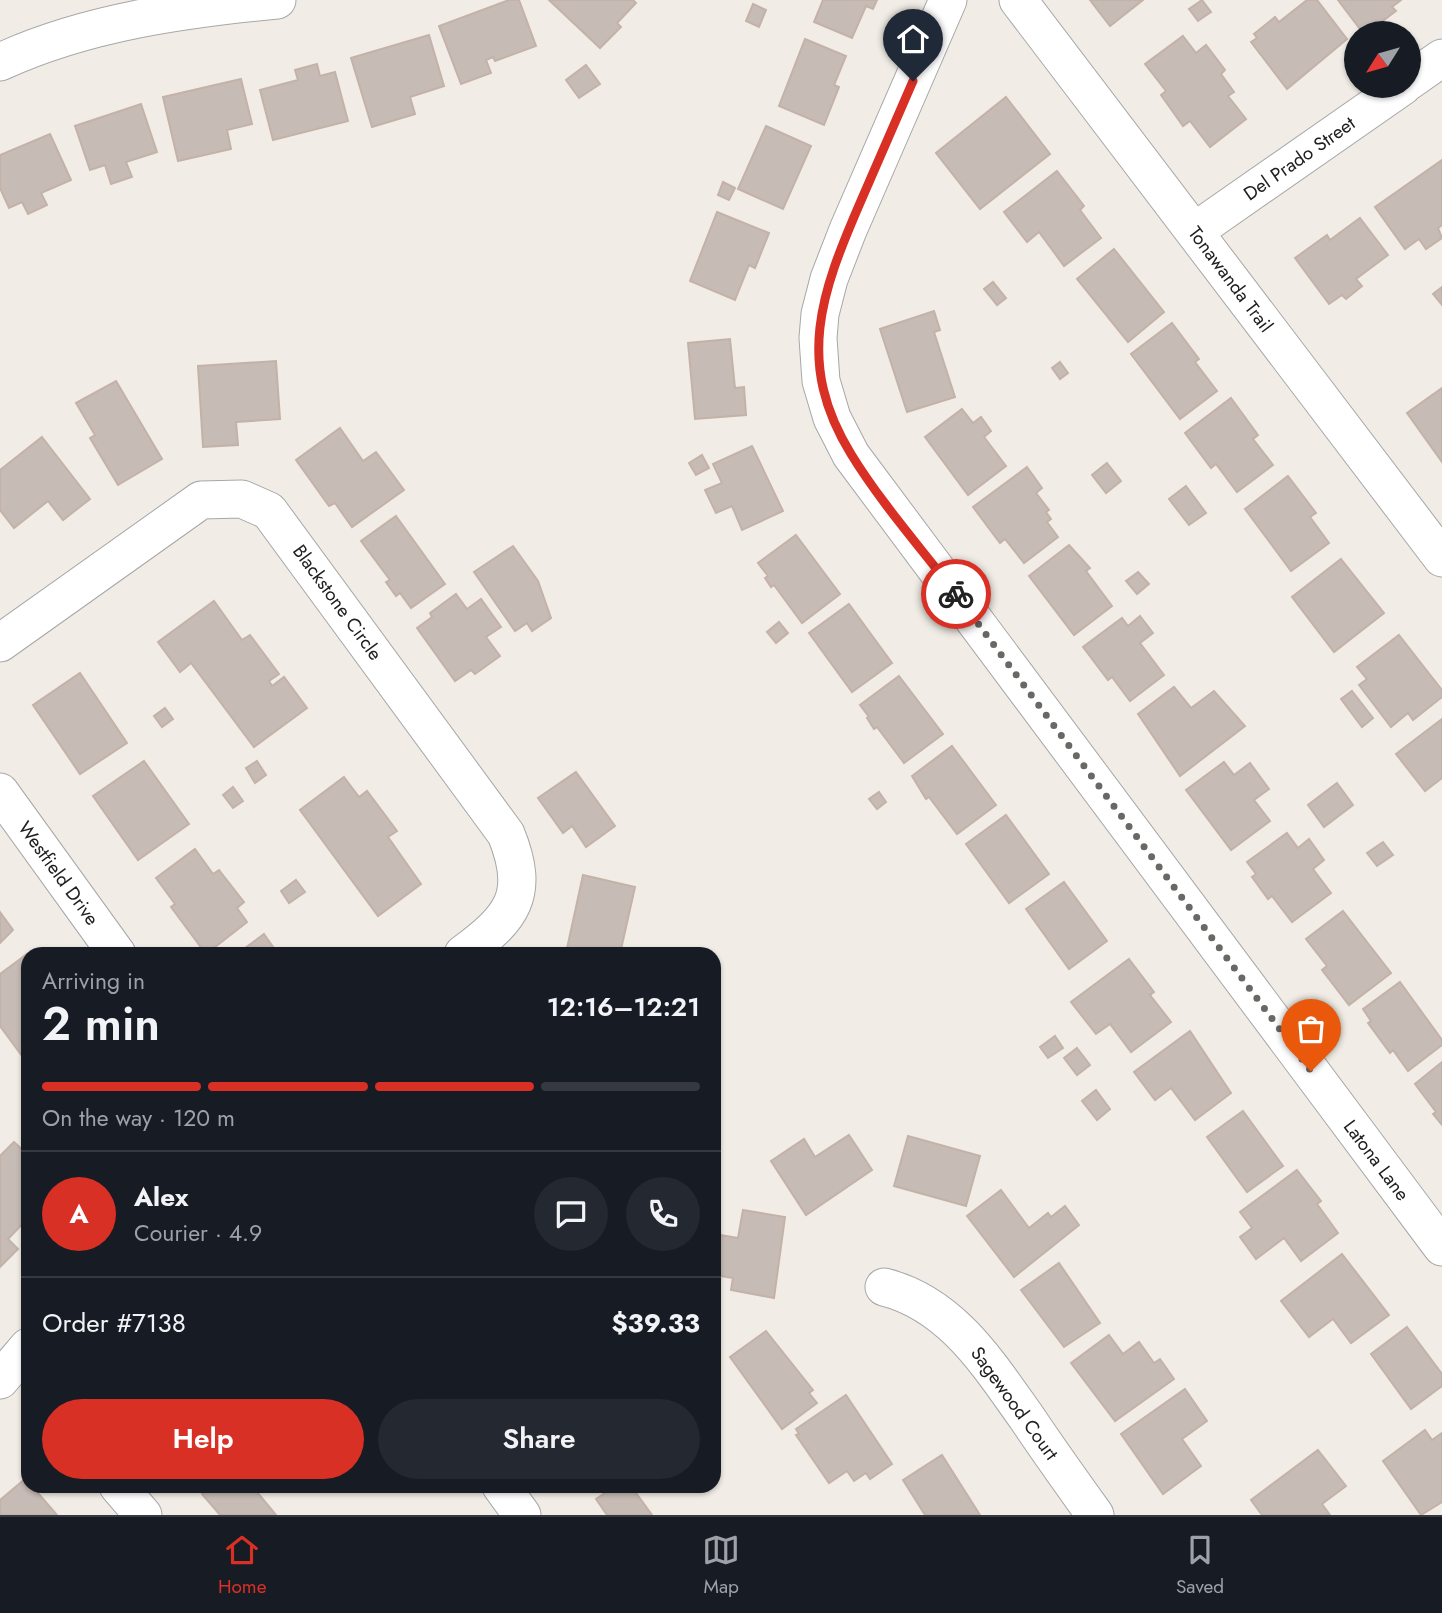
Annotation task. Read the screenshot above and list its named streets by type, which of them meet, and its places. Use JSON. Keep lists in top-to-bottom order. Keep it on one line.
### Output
{"streets":{"street":["Del Prado Street","Tonawanda Trail","Blackstone Circle","Westfield Drive","Latona Lane","Sagewood Court"]},"crossings":[["Del Prado Street","Tonawanda Trail"]],"north":"bottom left","page":{"heading":["2 min","Arriving in","12:16–12:21"],"panel":["Alex","Courier · 4.9","Order #7138","$39.33"],"bar":"On the way · 120 m","round":"A","buttons":["Help","Share"],"tabs":["Home","Map","Saved"]}}
